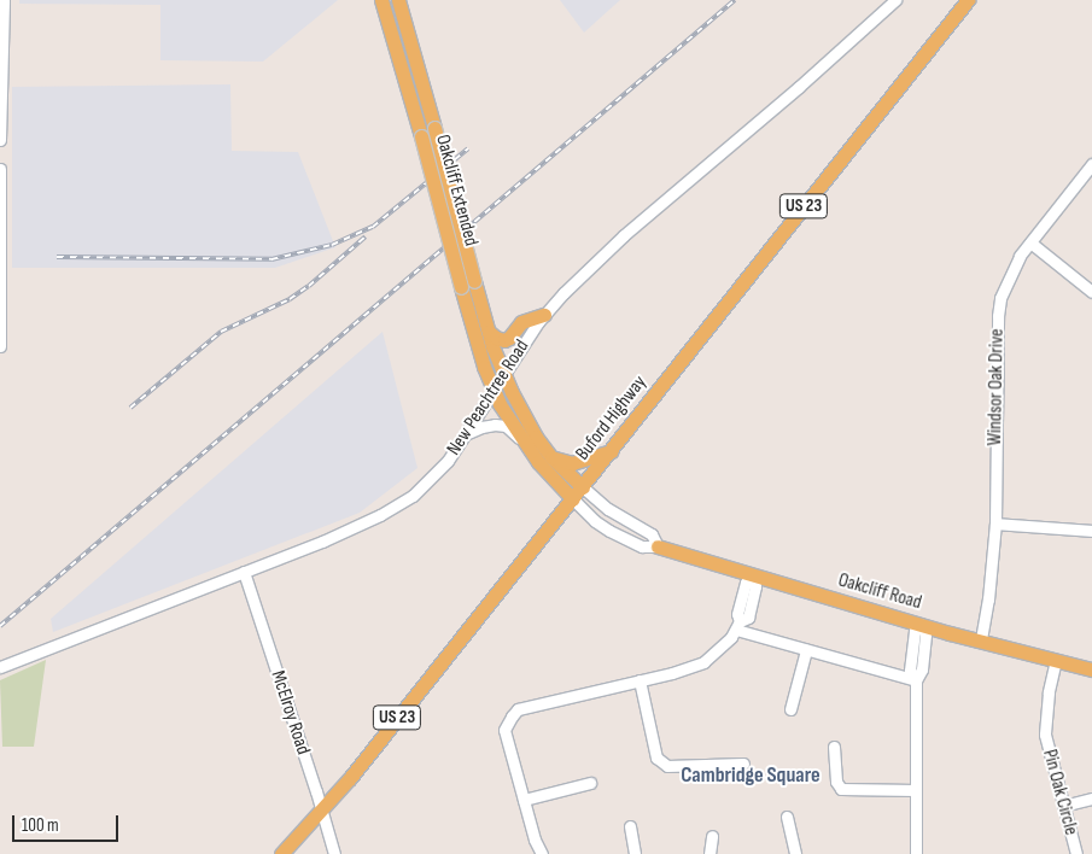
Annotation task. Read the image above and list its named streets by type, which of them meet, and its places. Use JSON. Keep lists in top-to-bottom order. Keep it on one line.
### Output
{"streets":{"main road":["Oakcliff Extended","US 23","Buford Highway","Oakcliff Road"],"street":["Windsor Oak Drive","New Peachtree Road","McElroy Road","Pin Oak Circle"]},"crossings":[["Oakcliff Extended","New Peachtree Road"],["Oakcliff Extended","Oakcliff Road"],["Windsor Oak Drive","Oakcliff Road"],["New Peachtree Road","Oakcliff Road"],["New Peachtree Road","McElroy Road"],["Buford Highway","Oakcliff Road"],["Buford Highway","McElroy Road"],["Oakcliff Road","Pin Oak Circle"]],"districts":["Cambridge Square"],"scale_bar":"100 m"}
